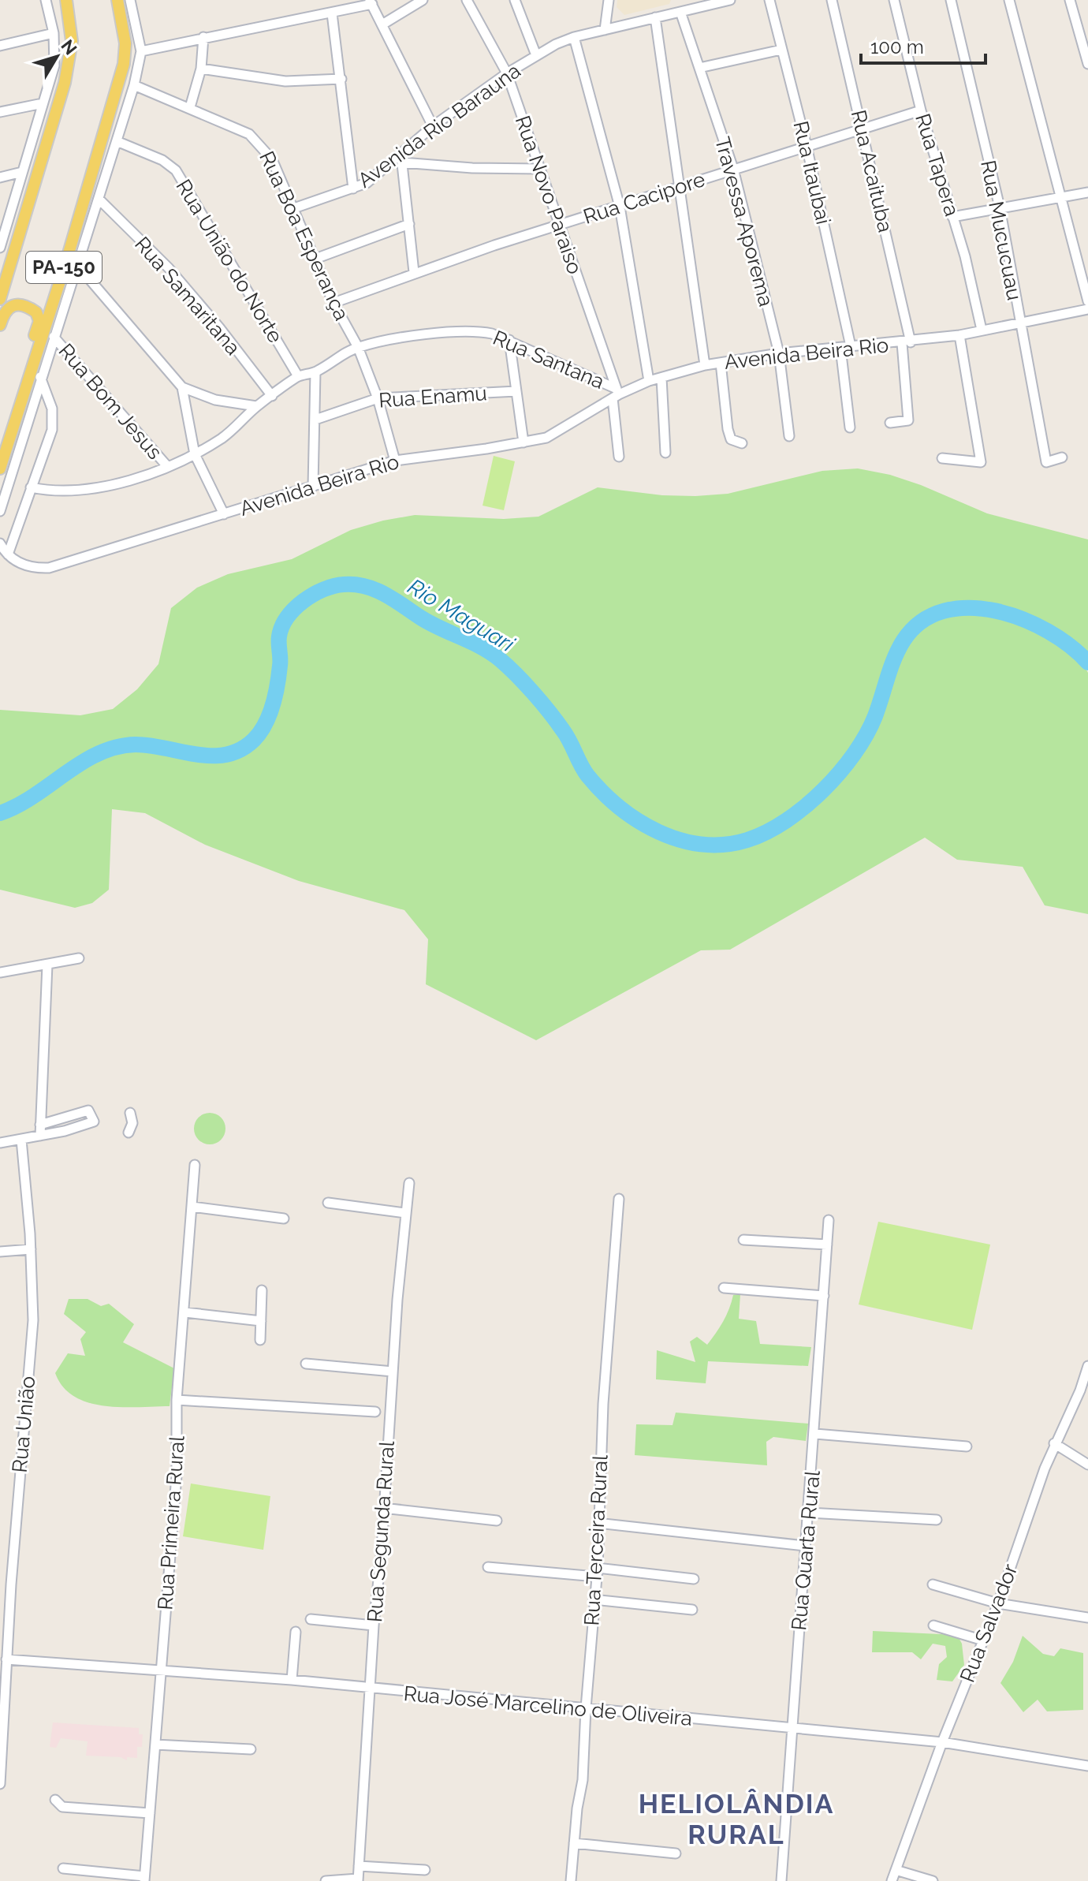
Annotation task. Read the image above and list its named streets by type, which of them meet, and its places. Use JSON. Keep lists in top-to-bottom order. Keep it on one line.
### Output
{"streets":{"main road":["PA-150"],"street":["Avenida Rio Barauna","Rua Tapera","Rua Acaituba","Rua Itaubai","Rua Novo Paraiso","Rua Cacipore","Travessa Aporema","Rua Mucucuau","Rua Boa Esperança","Rua União do Norte","Rua Samaritana","Avenida Beira Rio","Rua Santana","Rua Enamu","Rua Bom Jesus","Rua União","Rua Primeira Rural","Rua Segunda Rural","Rua Terceira Rural","Rua Quarta Rural","Rua Salvador","Rua José Marcelino de Oliveira"]},"crossings":[["Avenida Rio Barauna","Rua Novo Paraiso"],["Avenida Rio Barauna","Travessa Aporema"],["Avenida Rio Barauna","Rua Boa Esperança"],["Rua Tapera","Rua Cacipore"],["Rua Tapera","Avenida Beira Rio"],["Rua Acaituba","Rua Cacipore"],["Rua Acaituba","Avenida Beira Rio"],["Rua Itaubai","Rua Cacipore"],["Rua Itaubai","Avenida Beira Rio"],["Rua Novo Paraiso","Rua Cacipore"],["Rua Novo Paraiso","Avenida Beira Rio"],["Rua Novo Paraiso","Rua Santana"],["Rua Cacipore","Travessa Aporema"],["Rua Cacipore","Rua Boa Esperança"],["Travessa Aporema","Avenida Beira Rio"],["Rua Mucucuau","Avenida Beira Rio"],["Rua Boa Esperança","Avenida Beira Rio"],["Rua Boa Esperança","Rua Santana"],["Rua Boa Esperança","Rua Enamu"],["Rua União do Norte","Rua Santana"],["Rua Samaritana","Rua Santana"],["Avenida Beira Rio","Rua Santana"],["Rua Santana","Rua Bom Jesus"],["Rua União","Rua José Marcelino de Oliveira"],["Rua Primeira Rural","Rua José Marcelino de Oliveira"],["Rua Segunda Rural","Rua José Marcelino de Oliveira"],["Rua Terceira Rural","Rua José Marcelino de Oliveira"],["Rua Quarta Rural","Rua José Marcelino de Oliveira"],["Rua Salvador","Rua José Marcelino de Oliveira"]],"districts":["HELIOLÂNDIA RURAL"],"water":["Rio Maguari"],"scale_bar":"100 m","north":"top right"}
